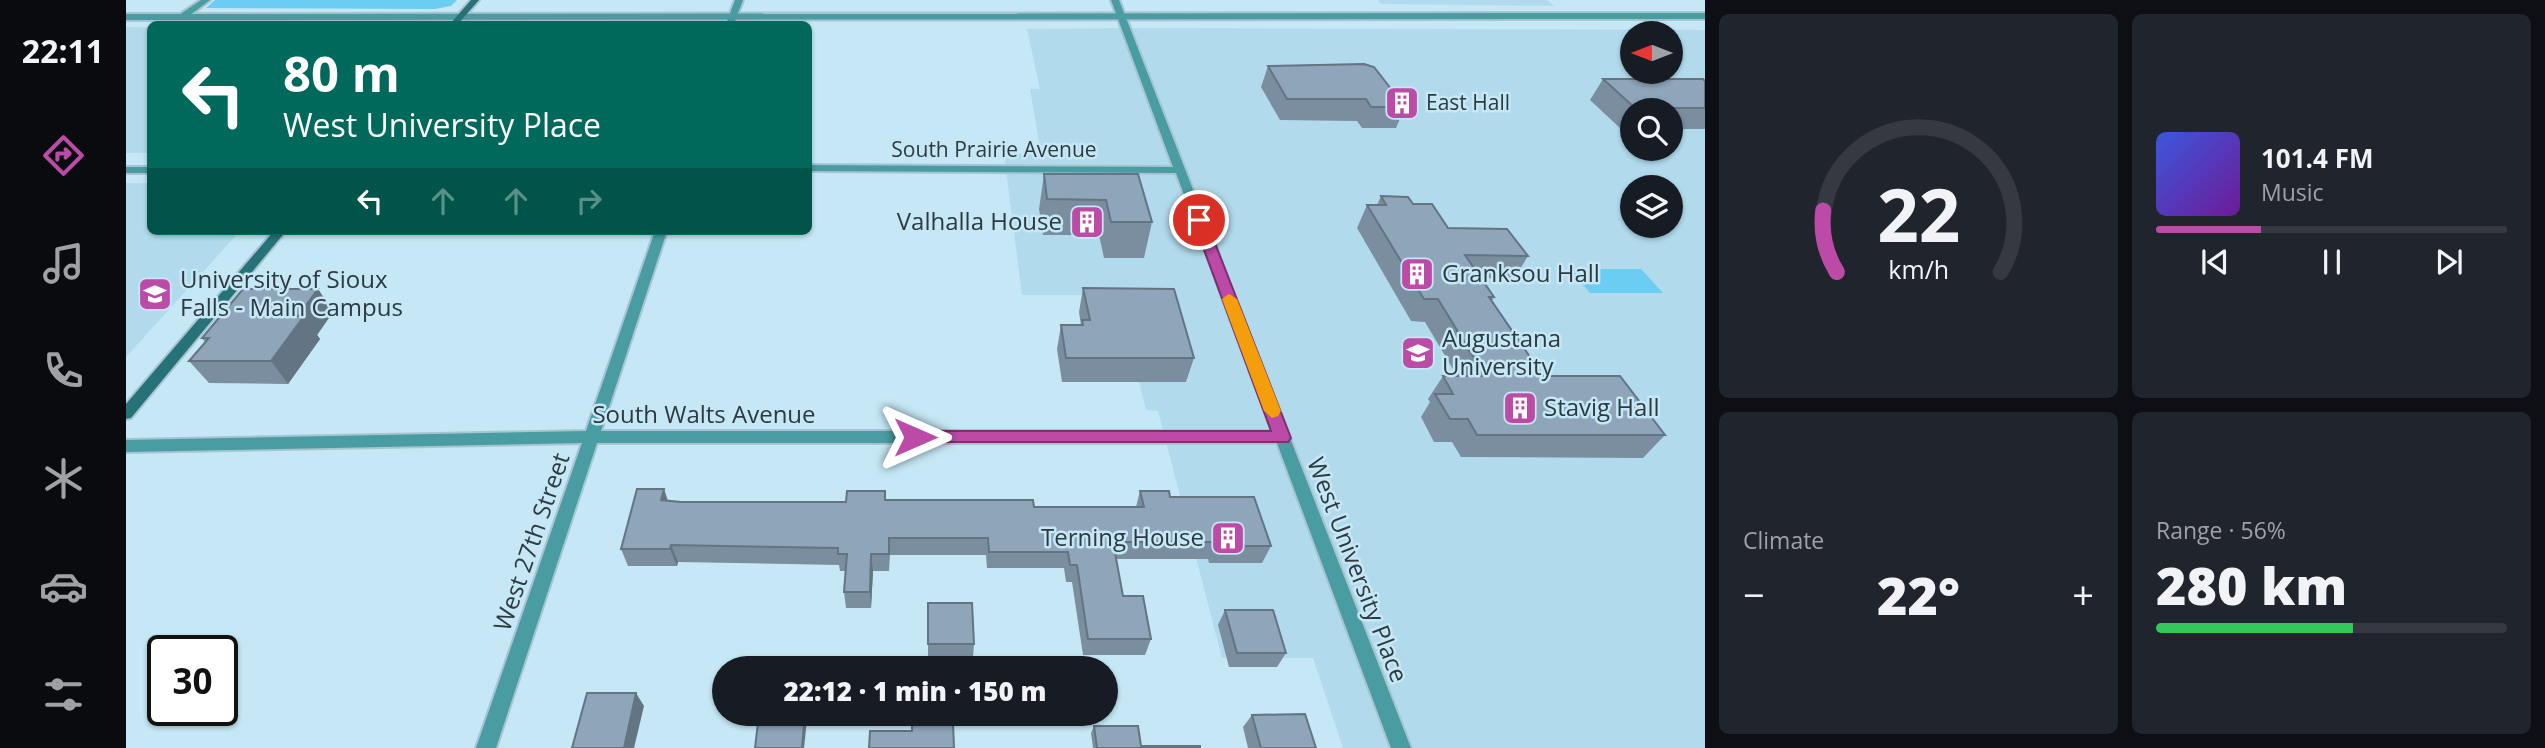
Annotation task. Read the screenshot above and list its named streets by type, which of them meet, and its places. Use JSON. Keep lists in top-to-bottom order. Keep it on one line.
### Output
{"streets":{"street":["South Prairie Avenue","South Walts Avenue","West 27th Street","West University Place"]},"crossings":[["South Prairie Avenue","West University Place"],["South Walts Avenue","West 27th Street"],["South Walts Avenue","West University Place"]],"places":{"building":["East Hall","Valhalla House","Granksou Hall","Stavig Hall","Terning House"],"school or university":["University of Sioux Falls - Main Campus","Augustana University"]},"north":"left","page":{"tabs":"22:11","turn":["80 m","West University Place"],"song":["101.4 FM","Music"],"tile":["Climate",["Range · 56%","280 km"]],"heat":["−","22°","+"],"limit":"30","trip":"22:12 · 1 min · 150 m","gauge":["22","km/h"]}}
